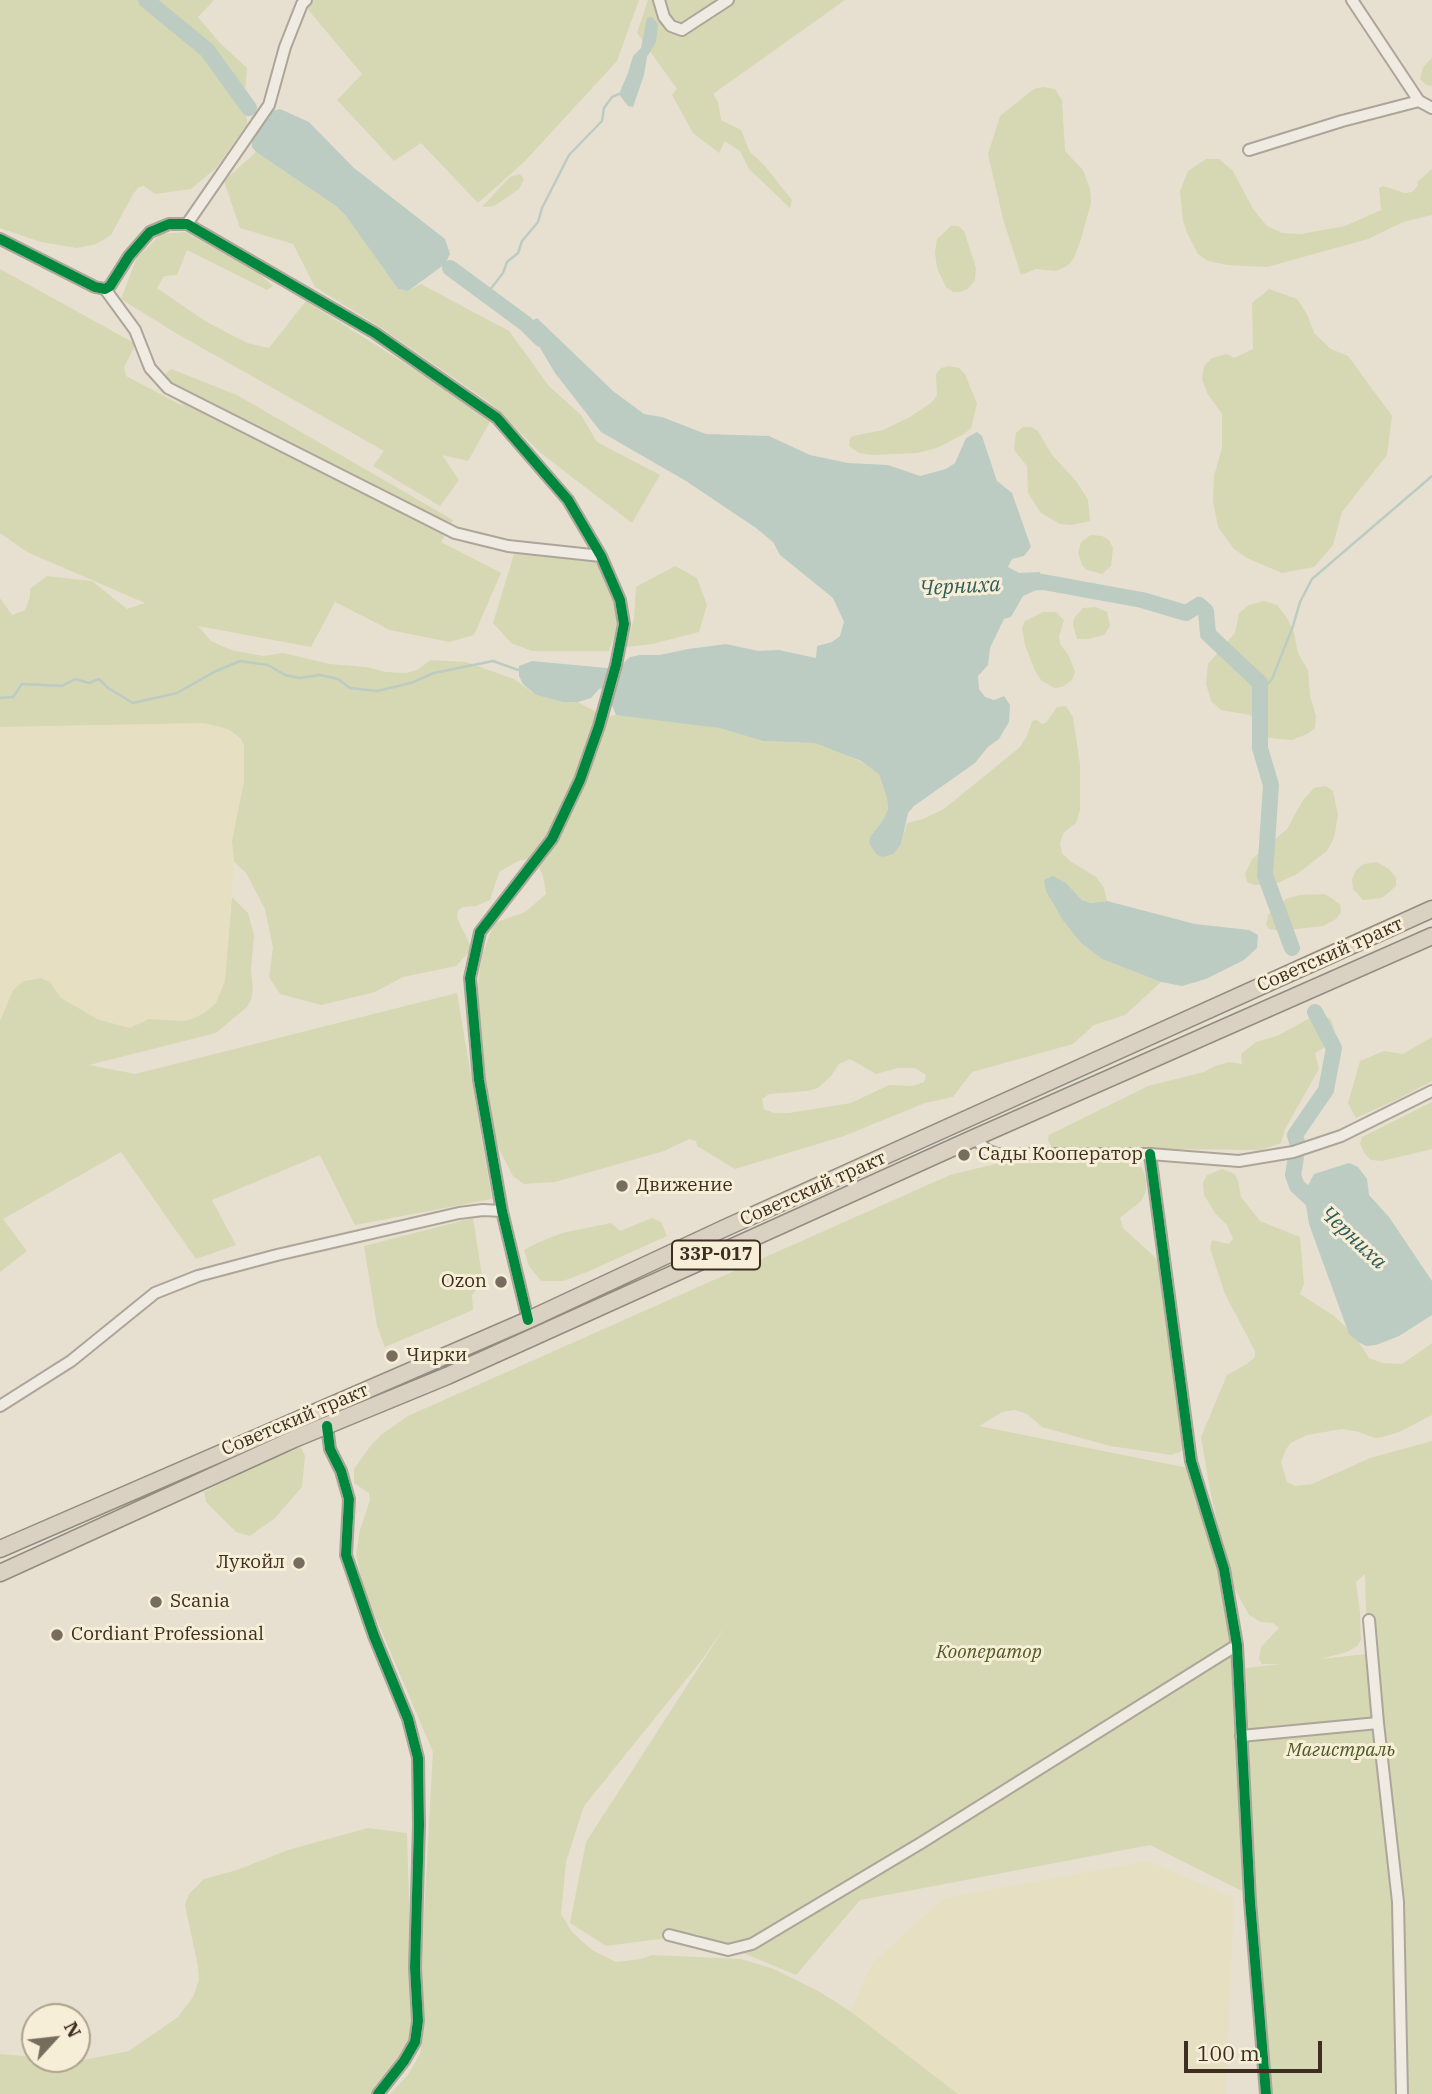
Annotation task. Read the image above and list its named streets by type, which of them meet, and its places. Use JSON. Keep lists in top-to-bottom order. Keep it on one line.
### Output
{"streets":{"highway":["Советский тракт","33Р-017"]},"water":["Черниха"],"parks":["Кооператор","Магистраль"],"places":["Сады Кооператор","Движение","Ozon","Чирки","Лукойл","Scania","Cordiant Professional"],"scale_bar":"100 m","north":"top right"}
